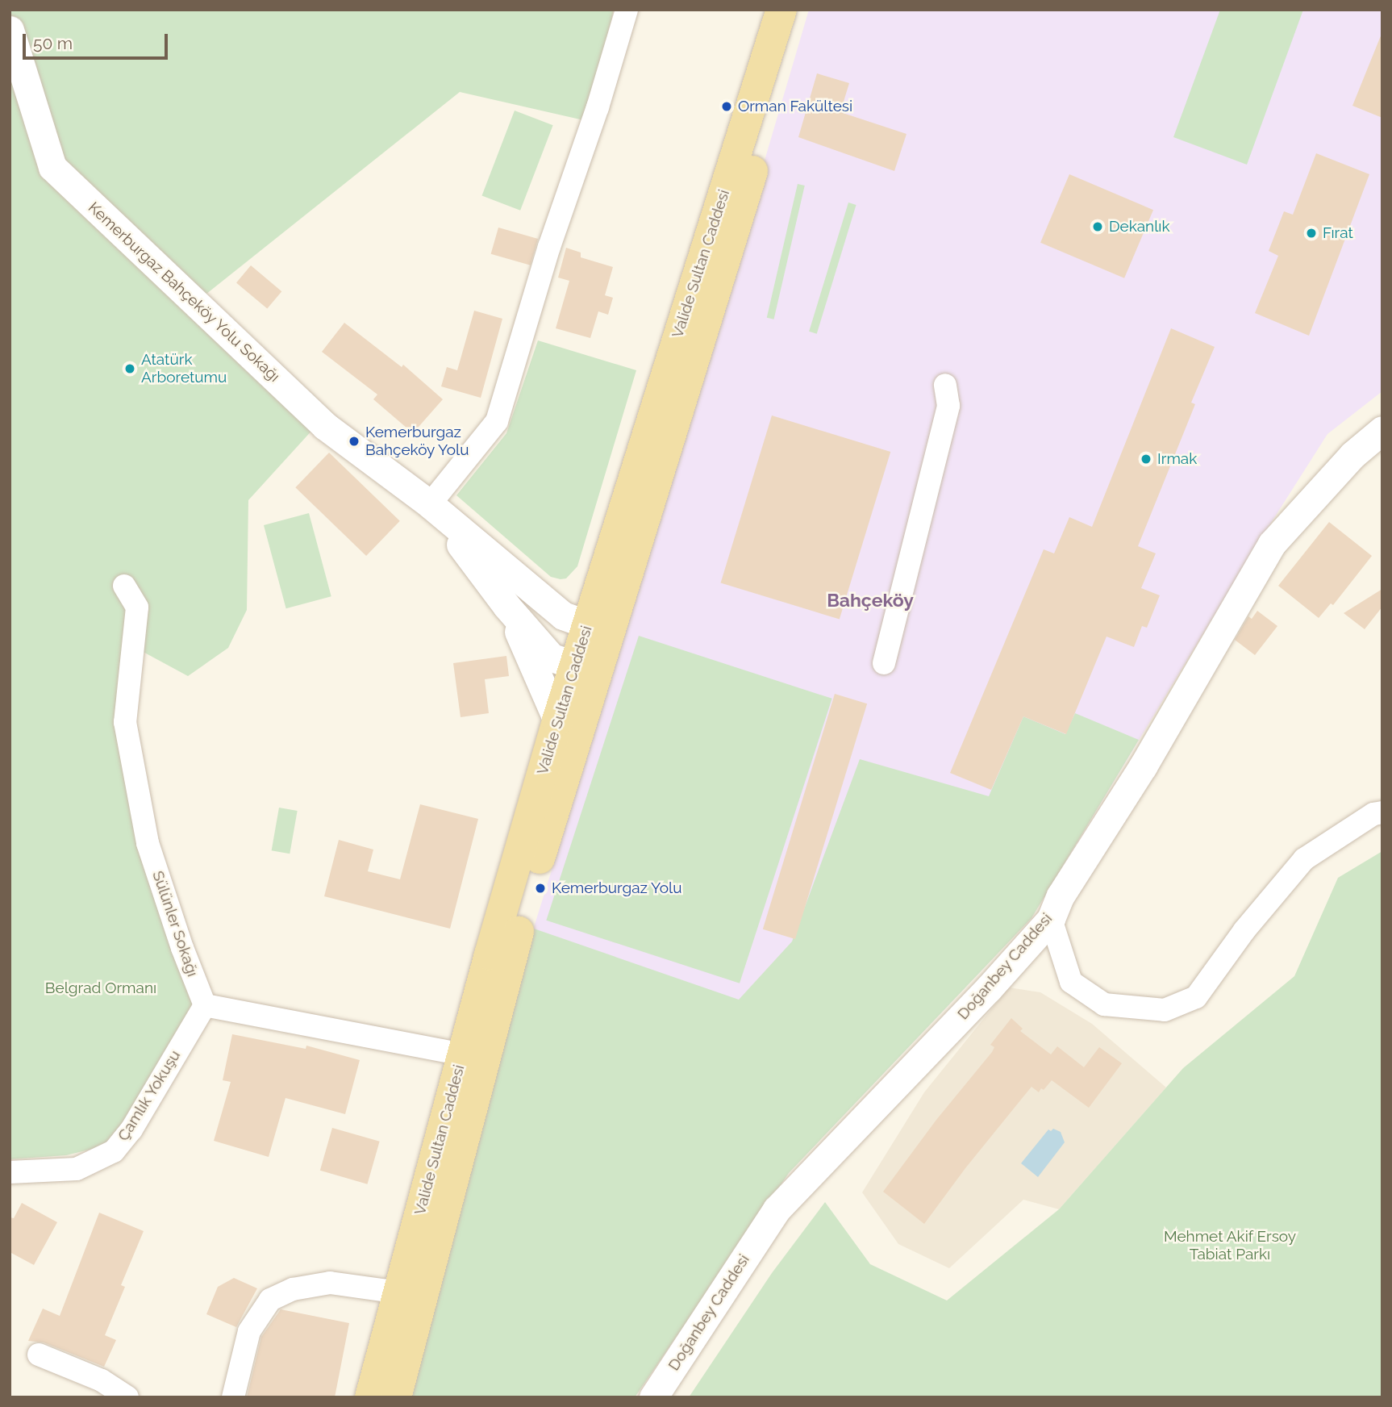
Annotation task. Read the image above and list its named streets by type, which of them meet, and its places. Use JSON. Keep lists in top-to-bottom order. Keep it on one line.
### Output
{"streets":{"main road":["Valide Sultan Caddesi"],"street":["Kemerburgaz Bahçeköy Yolu Sokağı","Sülünler Sokağı","Doğanbey Caddesi","Çamlık Yokuşu"]},"crossings":[["Sülünler Sokağı","Çamlık Yokuşu"]],"districts":["Bahçeköy"],"parks":["Belgrad Ormanı","Mehmet Akif Ersoy Tabiat Parkı"],"places":["Orman Fakültesi","Dekanlık","Fırat","Atatürk Arboretumu","Kemerburgaz Bahçeköy Yolu","Irmak","Kemerburgaz Yolu"],"scale_bar":"50 m"}
